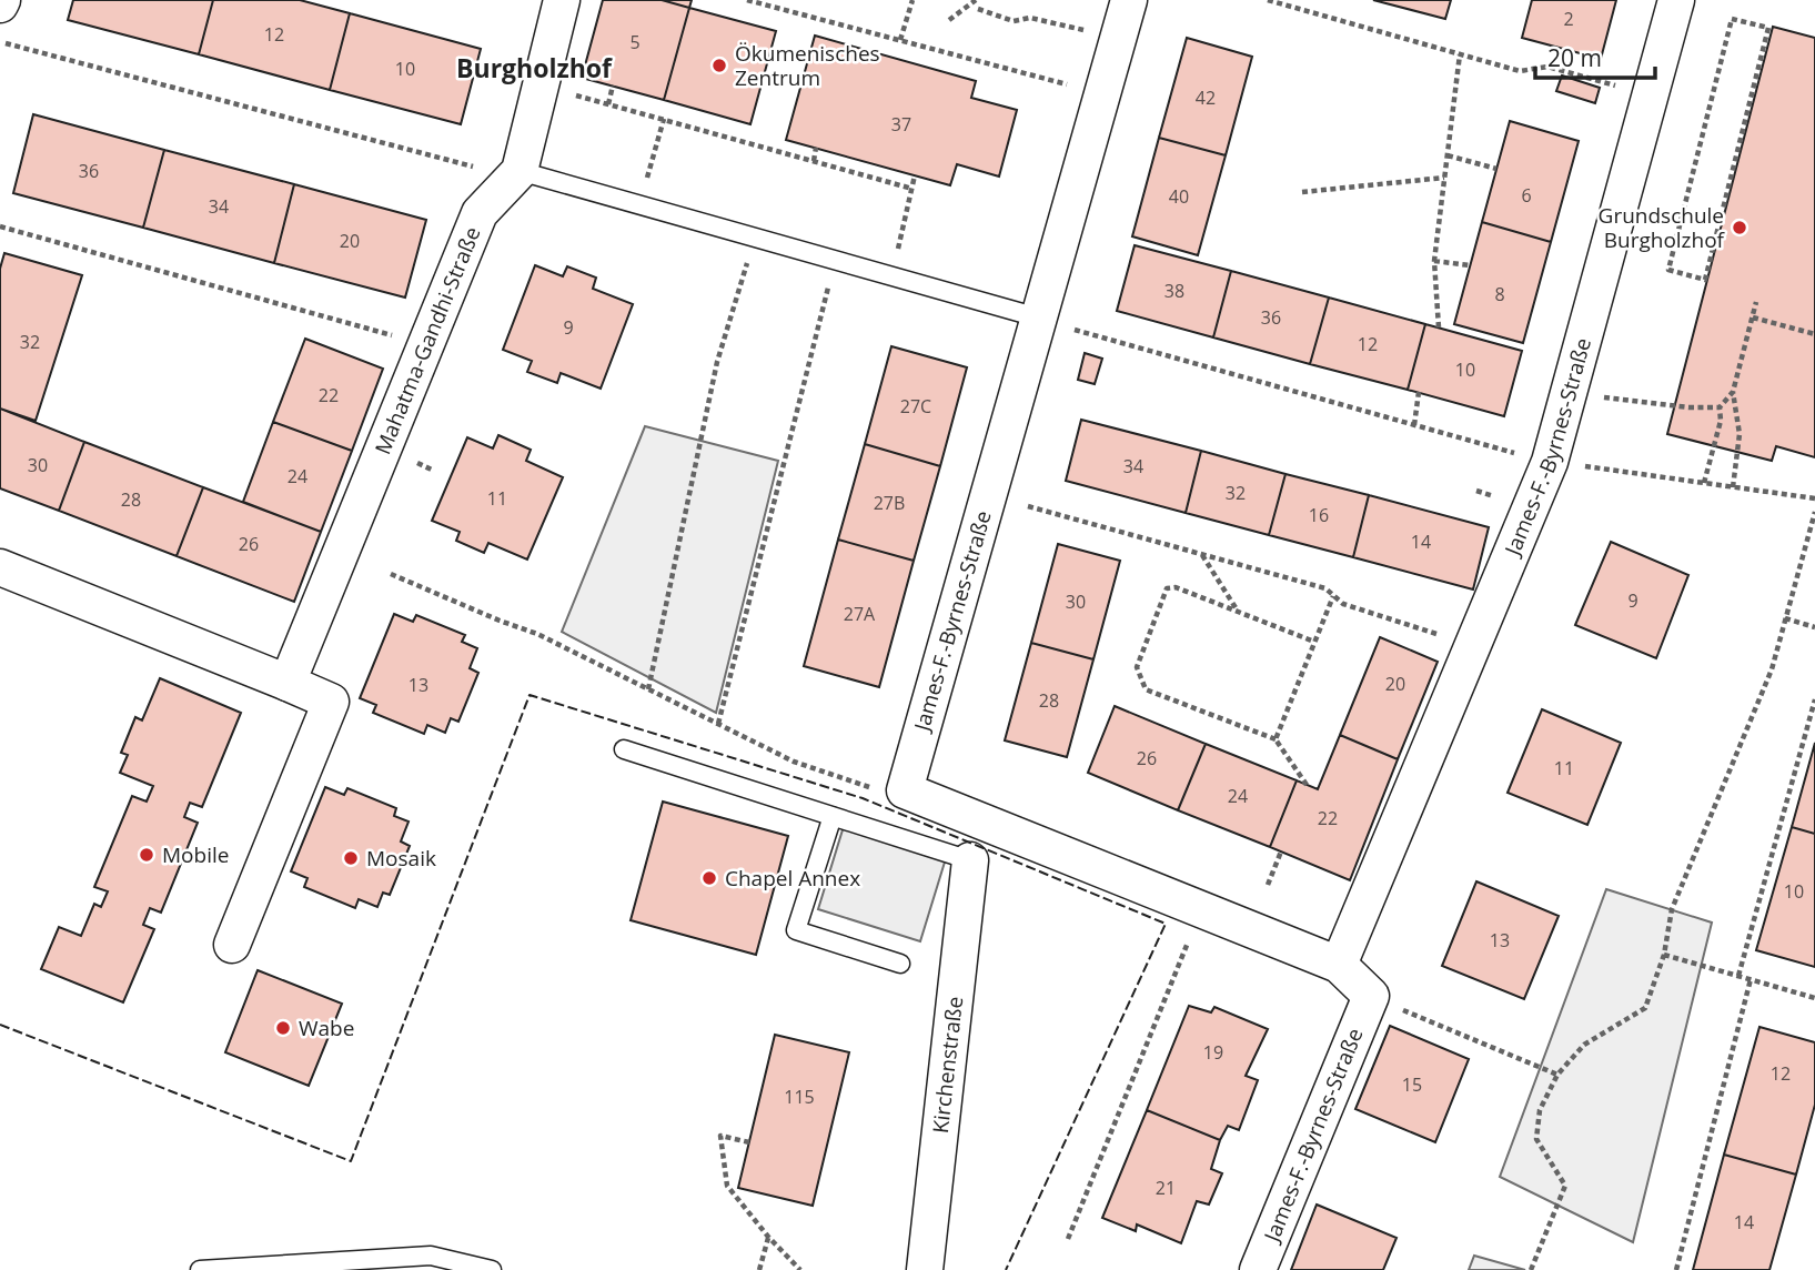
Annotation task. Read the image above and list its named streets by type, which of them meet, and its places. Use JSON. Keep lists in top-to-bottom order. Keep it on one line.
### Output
{"streets":{"street":["Mahatma-Gandhi-Straße","James-F.-Byrnes-Straße","Kirchenstraße"]},"districts":["Burgholzhof"],"places":["Ökumenisches Zentrum","Grundschule Burgholzhof","Mobile","Mosaik","Chapel Annex","Wabe"],"house_numbers":["2","12","5","10","42","37","36","6","40","34","20","38","8","36","9","32","12","10","22","27C","30","34","24","32","11","28","27B","16","14","26","9","30","27A","20","13","28","26","11","24","22","10","13","19","12","15","115","21","14"],"scale_bar":"20 m"}
